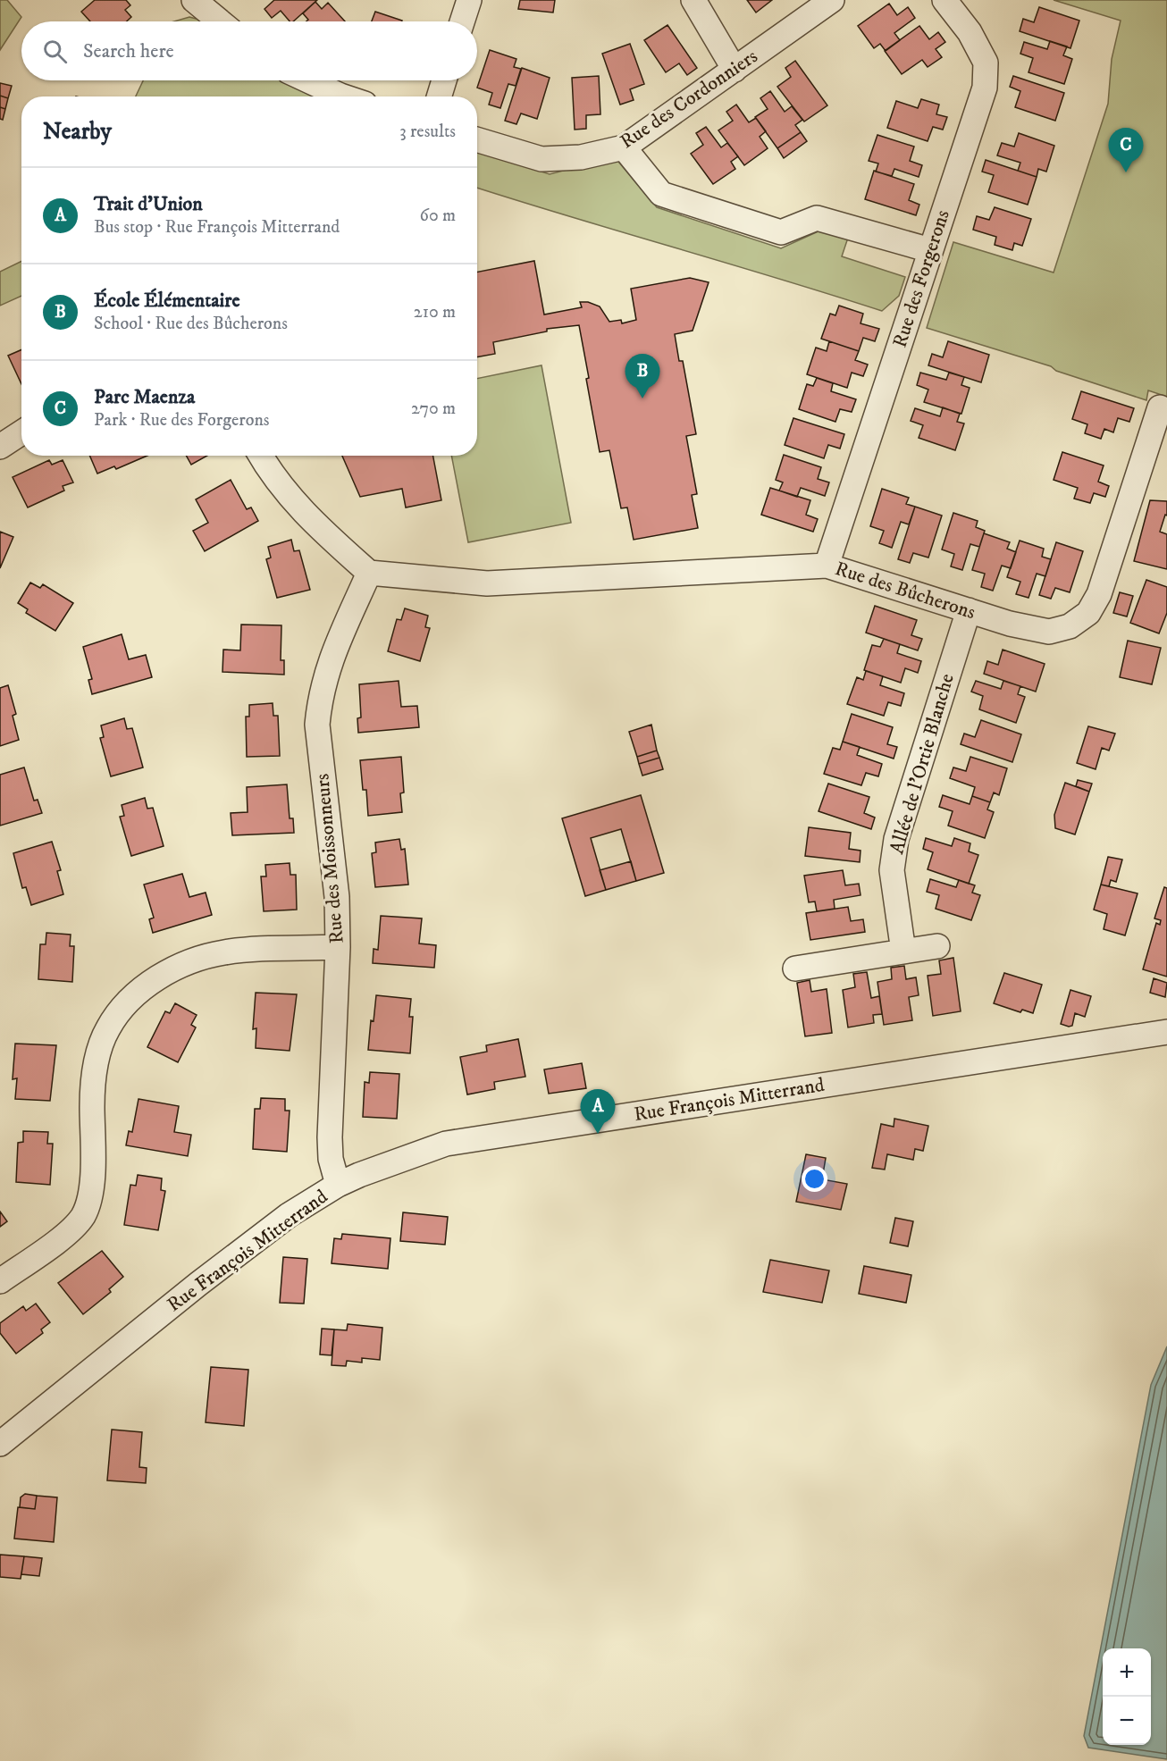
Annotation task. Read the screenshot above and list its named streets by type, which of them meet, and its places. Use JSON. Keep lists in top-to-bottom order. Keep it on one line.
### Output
{"streets":{"street":["Rue des Cordonniers","Rue des Forgerons","Rue des Bûcherons","Allée de l'Ortie Blanche","Rue des Moissonneurs","Rue François Mitterrand"]},"crossings":[["Rue des Forgerons","Rue des Bûcherons"],["Rue des Bûcherons","Allée de l'Ortie Blanche"],["Rue des Bûcherons","Rue des Moissonneurs"],["Rue des Moissonneurs","Rue François Mitterrand"]],"page":{"search":"Search here","heading":["Nearby","3 results"],"pins":["C","B","A"],"list":[{"mark":"A","name":"Trait d'Union","note":"Bus stop · Rue François Mitterrand","value":"60 m"},{"mark":"B","name":"École Élémentaire","note":"School · Rue des Bûcherons","value":"210 m"},{"mark":"C","name":"Parc Maenza","note":"Park · Rue des Forgerons","value":"270 m"}],"map_buttons":["+","−"]}}
